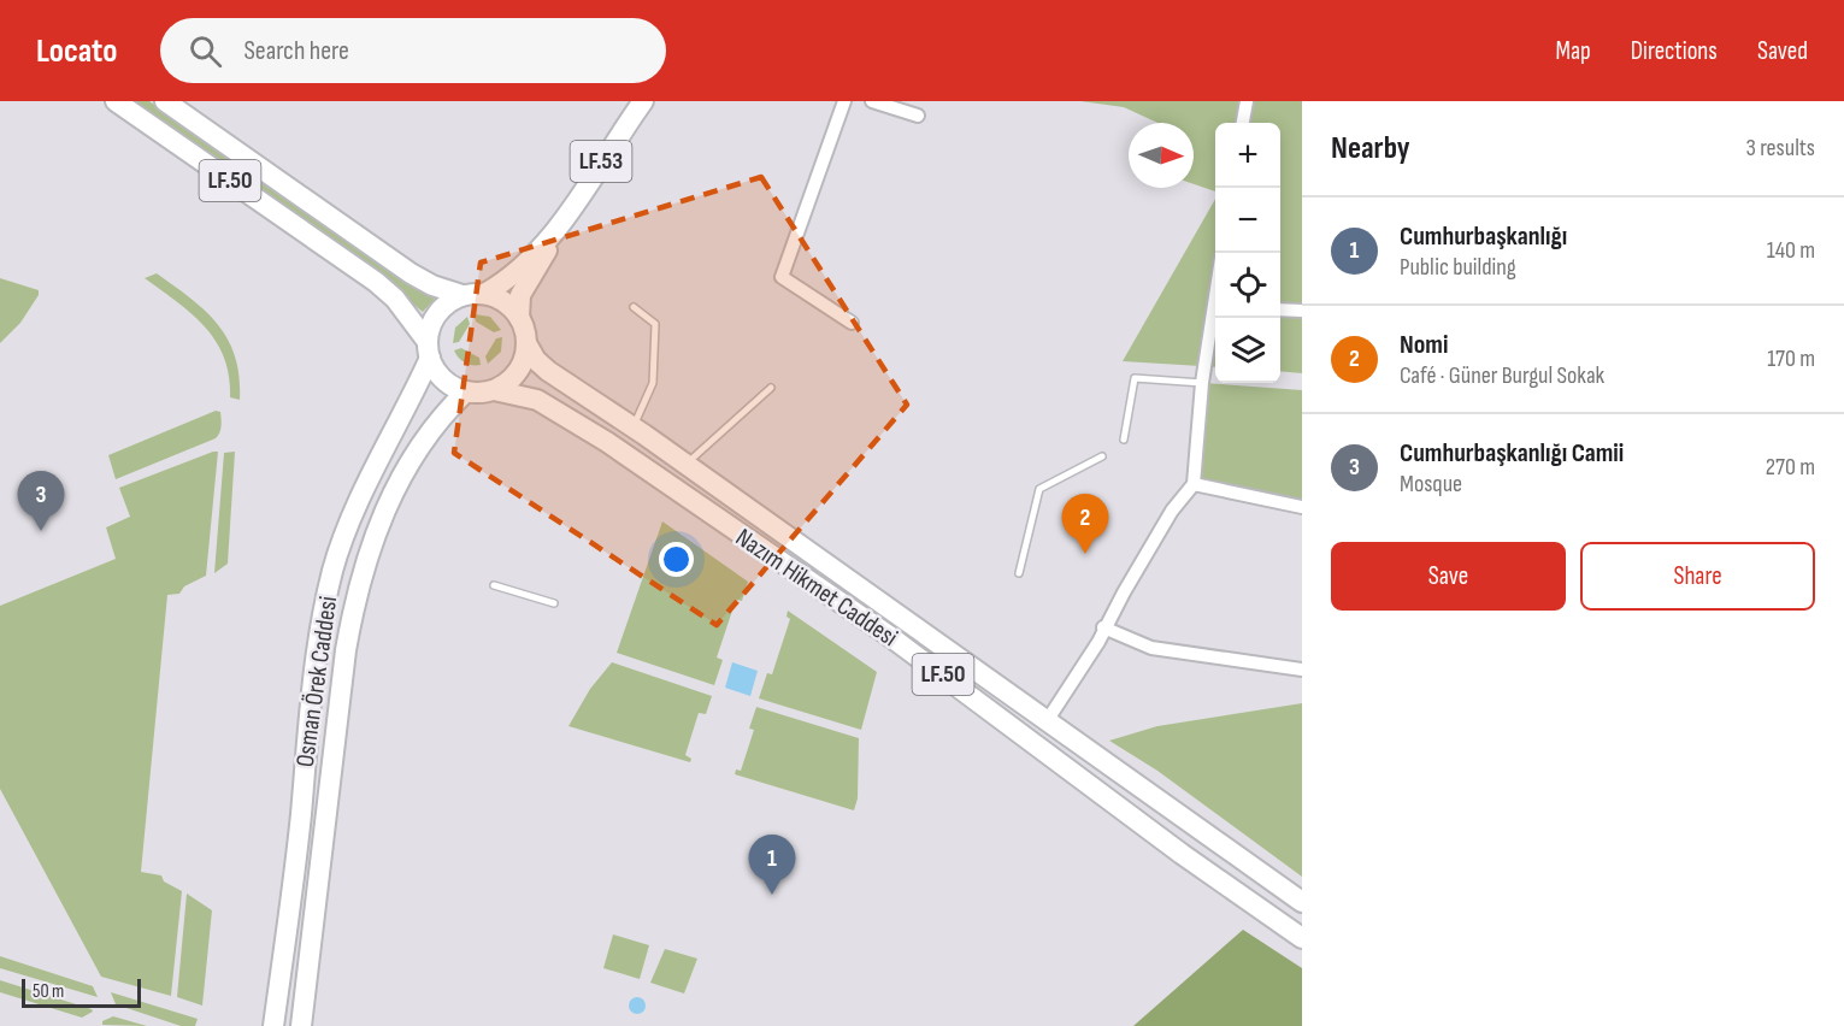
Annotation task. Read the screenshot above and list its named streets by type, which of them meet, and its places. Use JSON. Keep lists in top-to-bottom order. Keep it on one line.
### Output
{"streets":{"main road":["LF.53","LF.50","Nazım Hikmet Caddesi","Osman Örek Caddesi"]},"crossings":[["LF.53","LF.50"],["LF.53","Nazım Hikmet Caddesi"],["LF.53","Osman Örek Caddesi"],["LF.50","Nazım Hikmet Caddesi"],["LF.50","Osman Örek Caddesi"],["Nazım Hikmet Caddesi","Osman Örek Caddesi"]],"scale_bar":"50 m","north":"right","page":{"header":"Locato","search":"Search here","nav":["Map","Directions","Saved"],"heading":["Nearby","3 results"],"map_buttons":["+","−"],"list":[{"mark":"1","name":"Cumhurbaşkanlığı","note":"Public building","value":"140 m"},{"mark":"2","name":"Nomi","note":"Café · Güner Burgul Sokak","value":"170 m"},{"mark":"3","name":"Cumhurbaşkanlığı Camii","note":"Mosque","value":"270 m"}],"pins":["3","2","1"],"buttons":["Save","Share"],"scale":"50 m"}}
